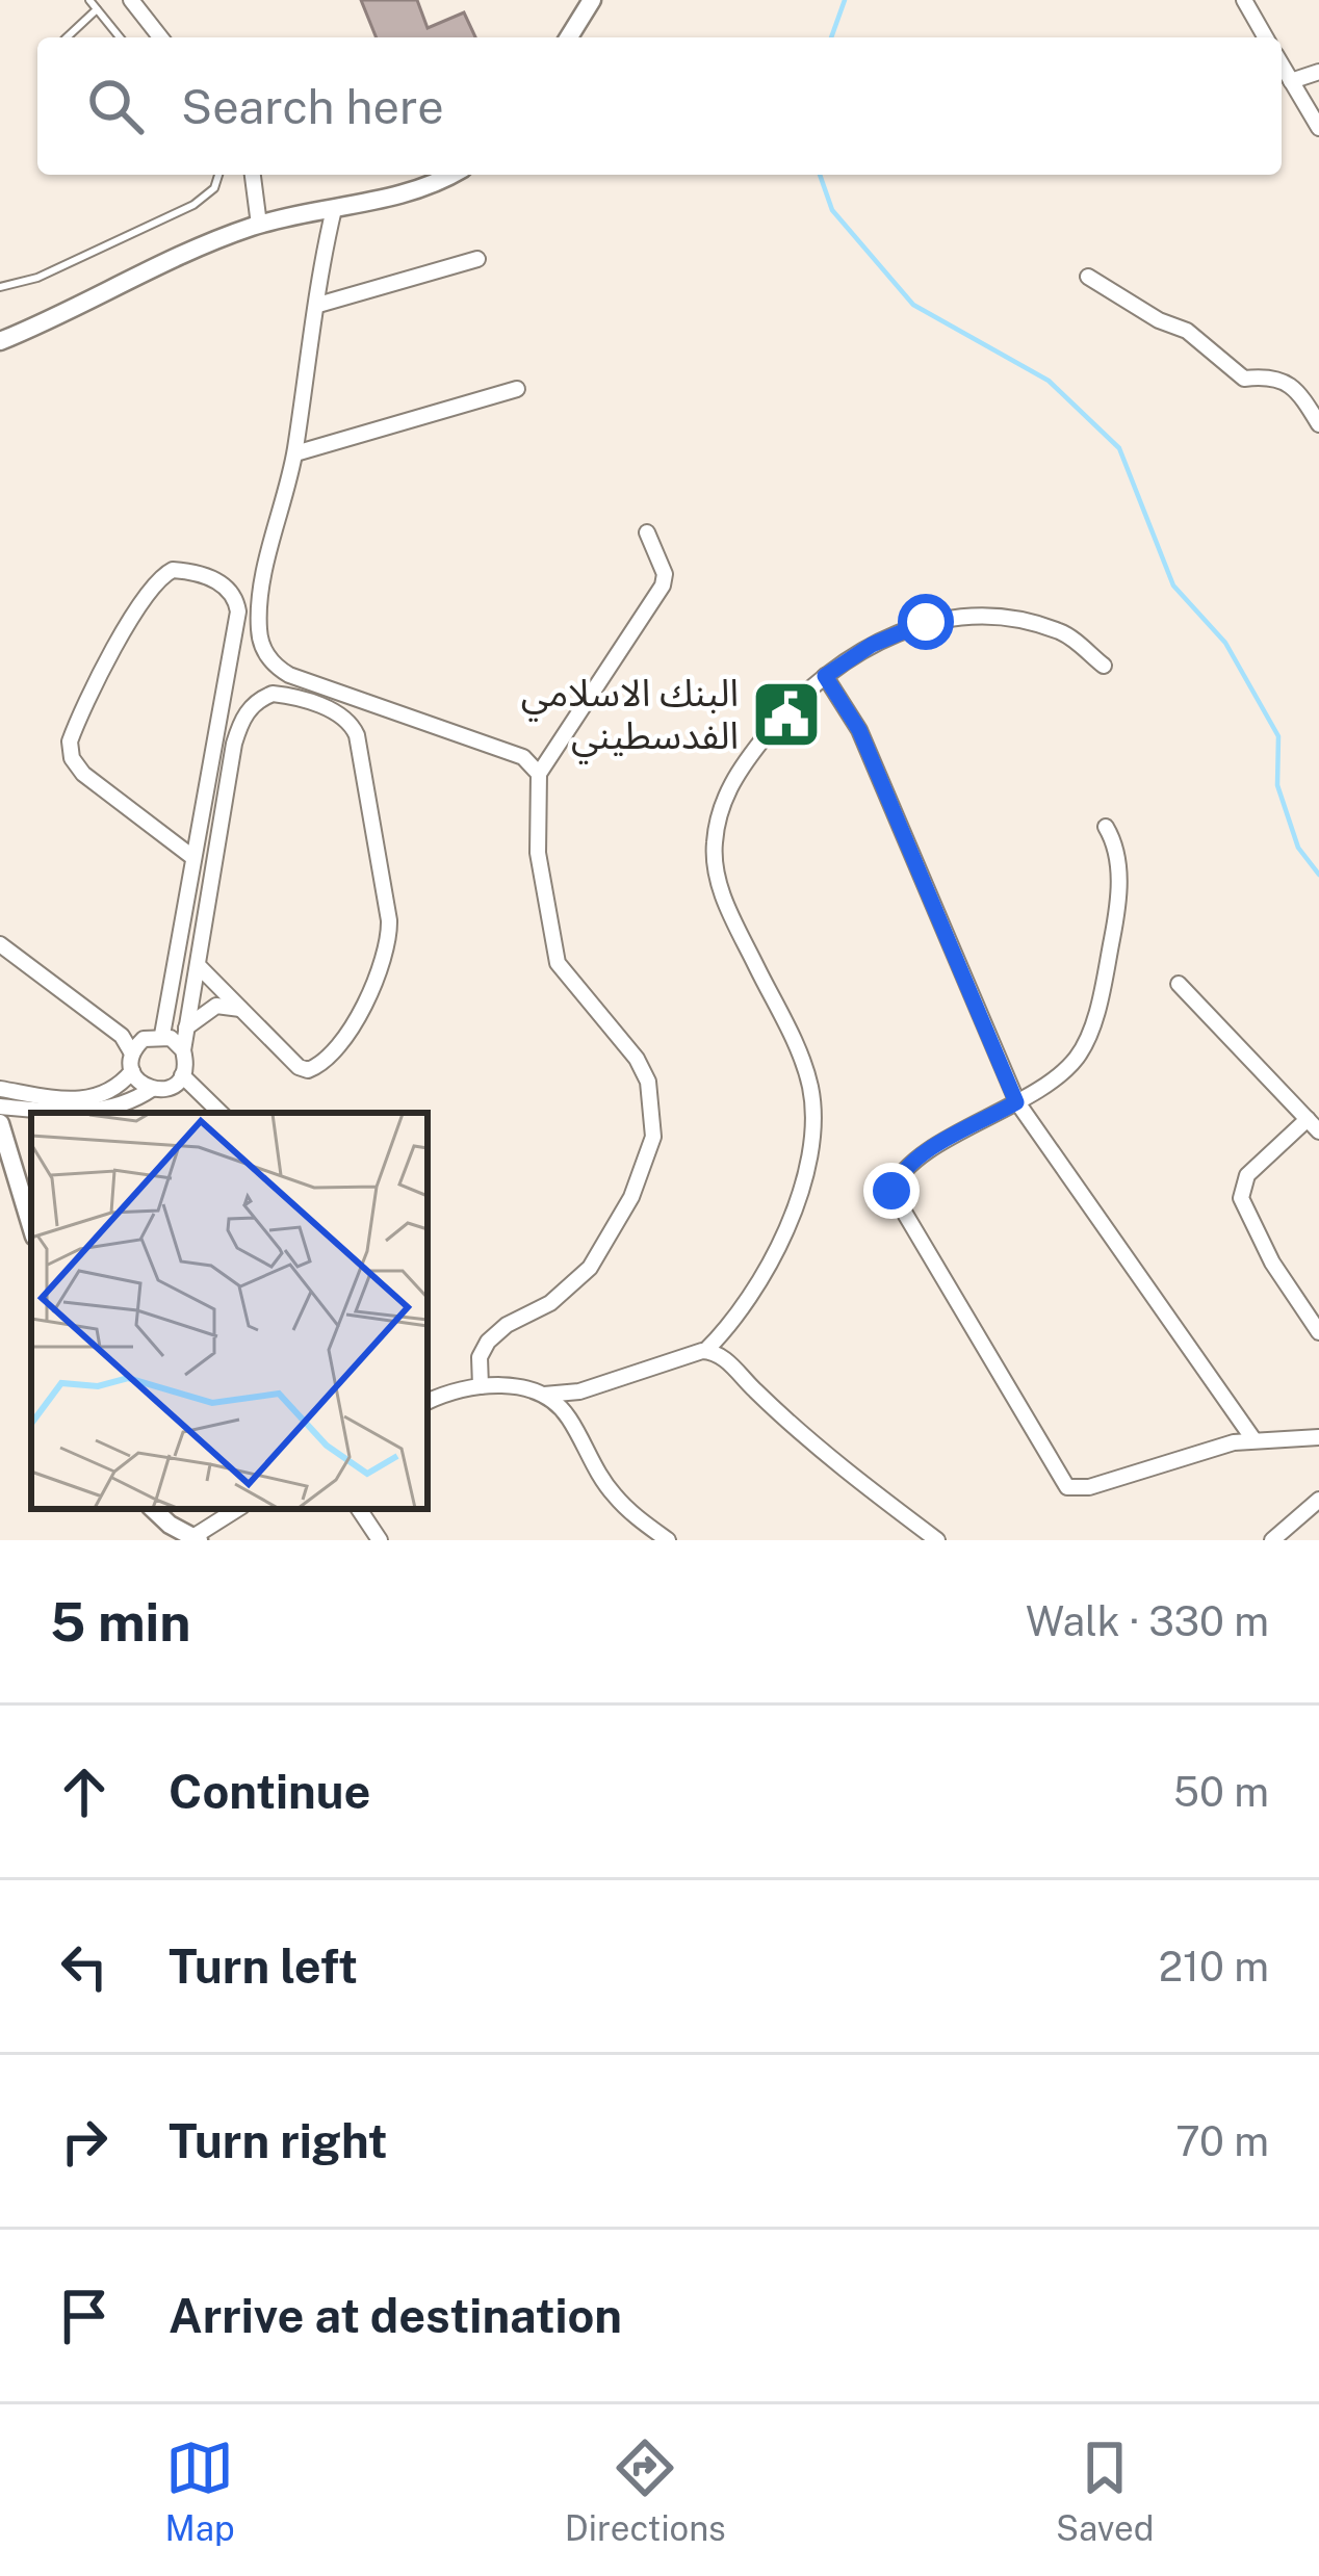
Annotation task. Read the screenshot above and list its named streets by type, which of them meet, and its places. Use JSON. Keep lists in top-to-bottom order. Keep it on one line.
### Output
{"places":{"public building":["البنك الاسلامي الفدسطيني"]},"page":{"search":"Search here","heading":["5 min","Walk · 330 m"],"list":[["Continue","50 m"],["Turn left","210 m"],["Turn right","70 m"],"Arrive at destination"],"nav":["Map","Directions","Saved"]}}
